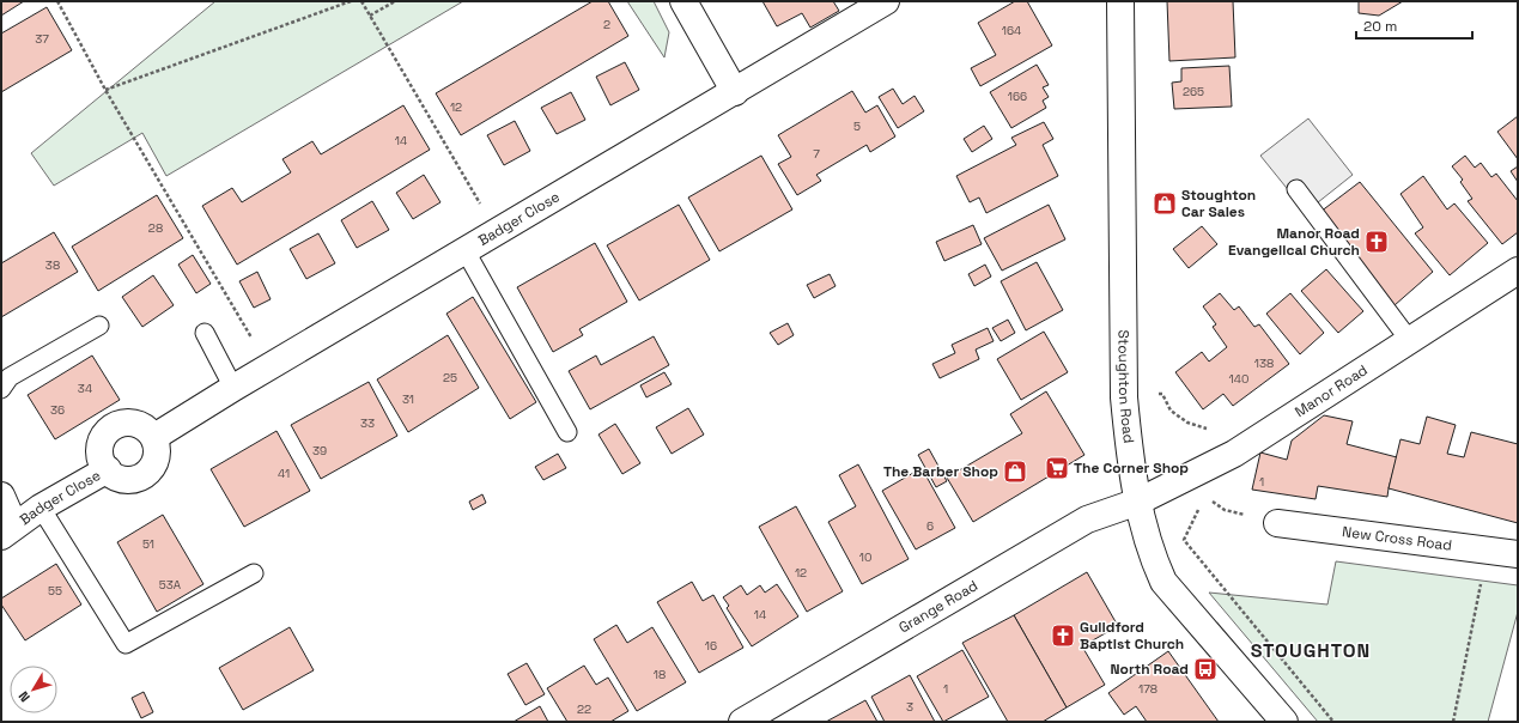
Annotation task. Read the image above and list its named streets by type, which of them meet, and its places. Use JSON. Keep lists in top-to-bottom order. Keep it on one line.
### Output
{"streets":{"street":["Badger Close","Stoughton Road","Manor Road","New Cross Road","Grange Road"]},"crossings":[["Stoughton Road","Manor Road"],["Stoughton Road","Grange Road"],["Manor Road","Grange Road"]],"districts":["STOUGHTON"],"places":{"shop":["Stoughton Car Sales","The Barber Shop"],"church":["Manor Road Evangelical Church","Guildford Baptist Church"],"supermarket":["The Corner Shop"],"bus stop":["North Road"]},"house_numbers":["2","164","37","265","166","12","5","14","7","28","38","138","25","140","34","31","36","33","39","41","1","6","51","10","12","53A","55","14","16","18","1","178","3","22"],"scale_bar":"20 m","north":"bottom left"}
